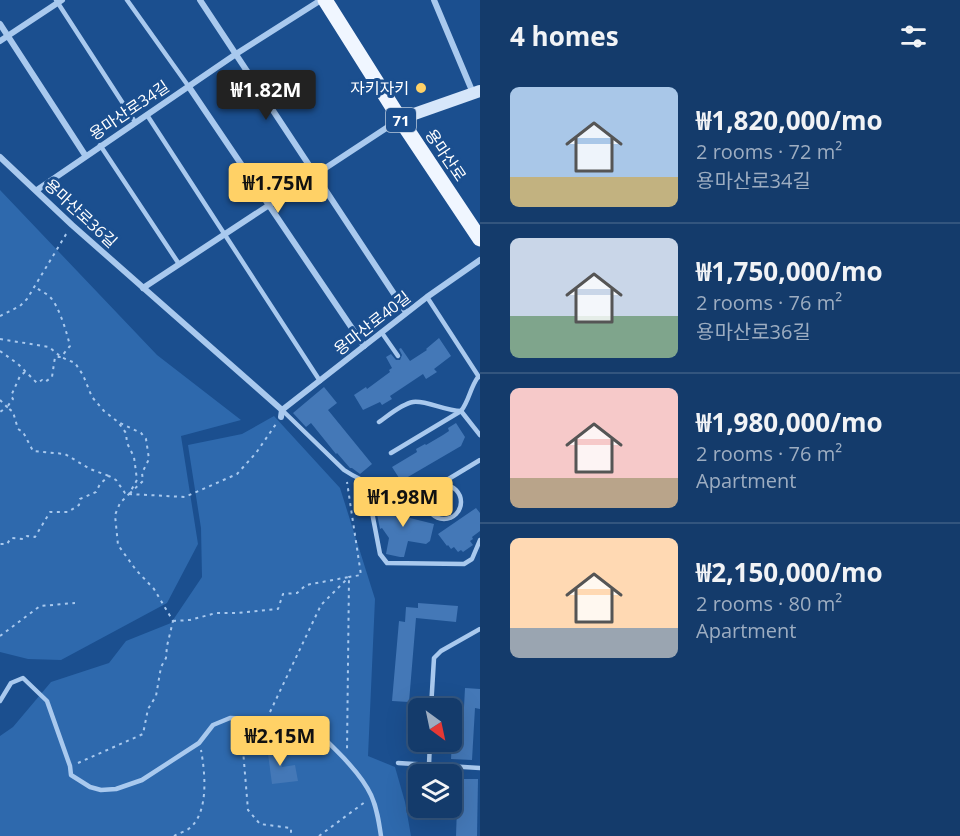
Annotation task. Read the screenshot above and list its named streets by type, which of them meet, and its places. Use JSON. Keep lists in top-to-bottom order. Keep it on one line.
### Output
{"streets":{"main road":["71","용마산로"],"street":["용마산로34길","용마산로36길","용마산로40길"]},"crossings":[["용마산로34길","용마산로"],["용마산로34길","용마산로36길"],["용마산로36길","용마산로40길"]],"places":["자키자키"],"north":"bottom right","page":{"heading":"4 homes","price":["₩1.82M","₩1.75M","₩1.98M","₩2.15M"],"list":[{"name":"₩1,820,000/mo","note":"2 rooms · 72 m² · 용마산로34길"},{"name":"₩1,750,000/mo","note":"2 rooms · 76 m² · 용마산로36길"},{"name":"₩1,980,000/mo","note":"2 rooms · 76 m² · Apartment"},{"name":"₩2,150,000/mo","note":"2 rooms · 80 m² · Apartment"}]}}
